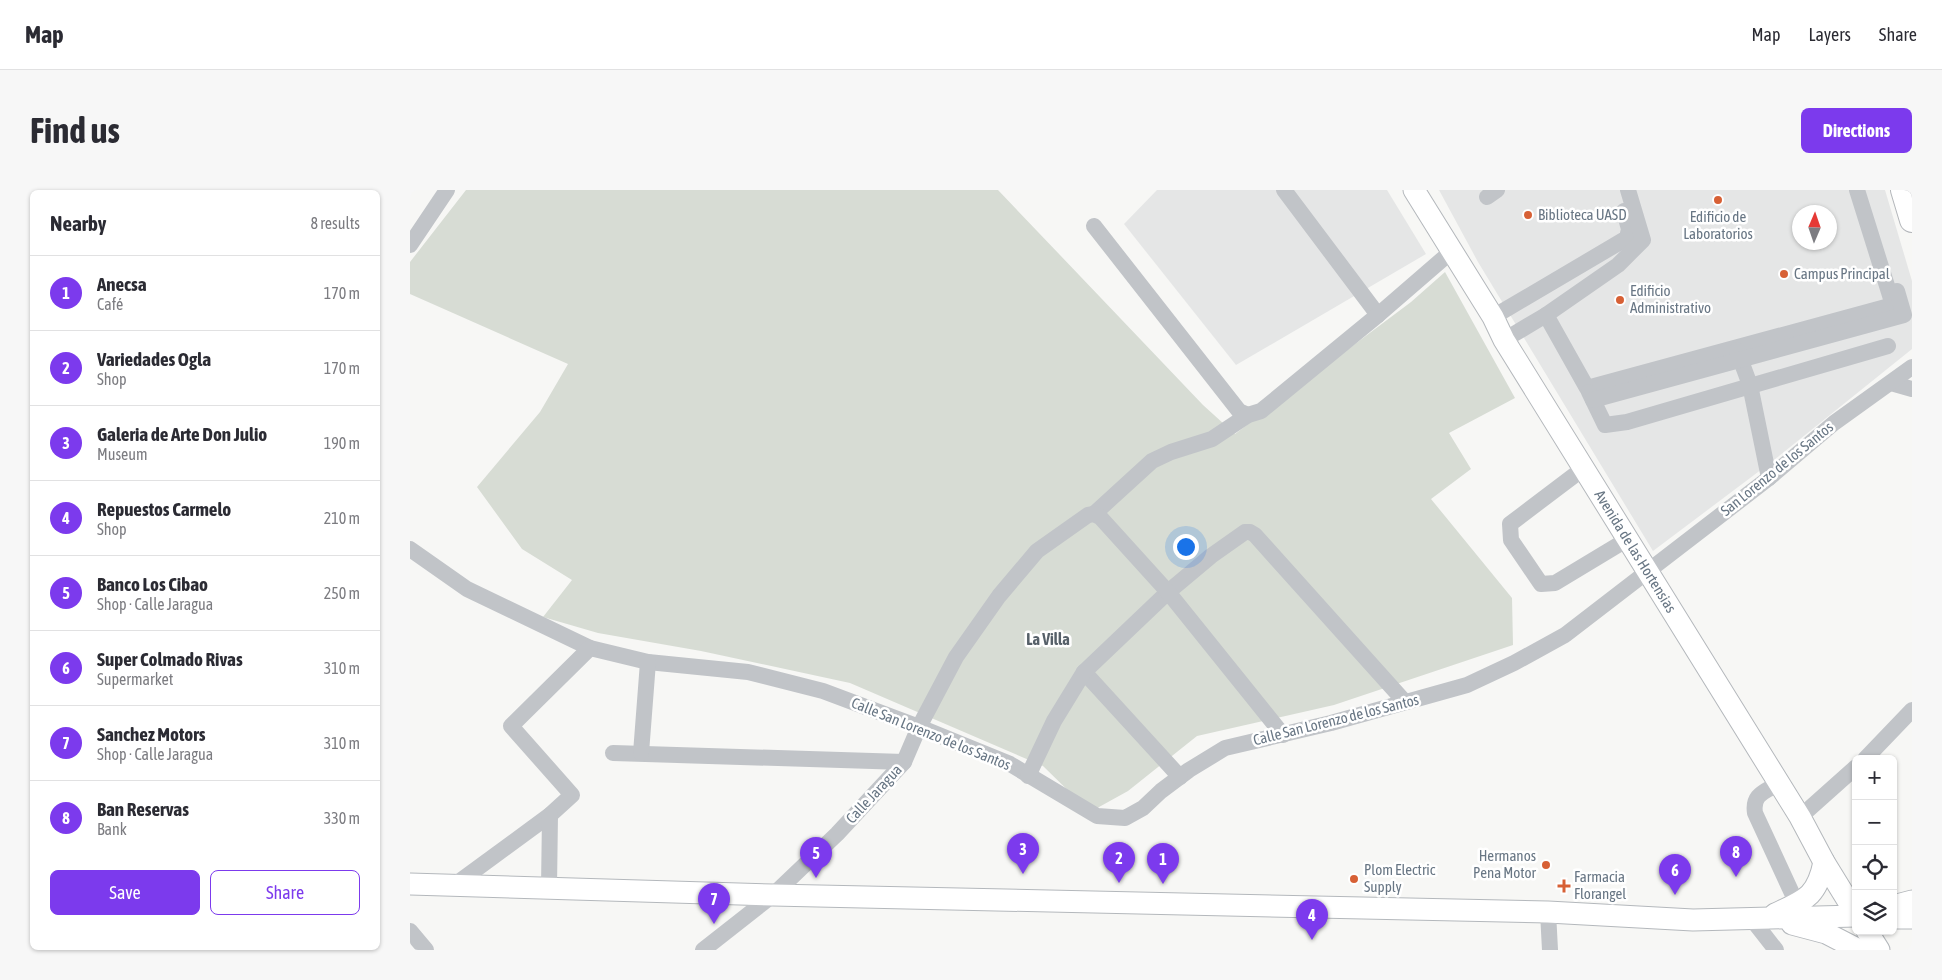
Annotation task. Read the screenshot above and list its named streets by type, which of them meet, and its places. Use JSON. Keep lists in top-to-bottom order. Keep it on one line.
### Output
{"streets":{"main road":["Avenida de las Hortensias"],"street":["San Lorenzo de los Santos","Calle San Lorenzo de los Santos","Calle Jaragua"]},"crossings":[["San Lorenzo de los Santos","Avenida de las Hortensias"],["San Lorenzo de los Santos","Calle San Lorenzo de los Santos"],["Avenida de las Hortensias","Calle San Lorenzo de los Santos"],["Avenida de las Hortensias","Calle Jaragua"],["Calle San Lorenzo de los Santos","Calle Jaragua"]],"districts":["La Villa"],"places":{"other":["Edificio de Laboratorios","Biblioteca UASD","Campus Principal","Edificio Administrativo","Hermanos Pena Motor","Plom Electric Supply"],"health":["Farmacia Florangel"]},"north":"top","page":{"header":"Map","nav":["Map","Layers","Share"],"buttons":["Directions",["Save","Share"]],"title":"Find us","heading":["Nearby","8 results"],"list":[{"mark":"1","name":"Anecsa","note":"Café","value":"170 m"},{"mark":"2","name":"Variedades Ogla","note":"Shop","value":"170 m"},{"mark":"3","name":"Galeria de Arte Don Julio","note":"Museum","value":"190 m"},{"mark":"4","name":"Repuestos Carmelo","note":"Shop","value":"210 m"},{"mark":"5","name":"Banco Los Cibao","note":"Shop · Calle Jaragua","value":"250 m"},{"mark":"6","name":"Super Colmado Rivas","note":"Supermarket","value":"310 m"},{"mark":"7","name":"Sanchez Motors","note":"Shop · Calle Jaragua","value":"310 m"},{"mark":"8","name":"Ban Reservas","note":"Bank","value":"330 m"}],"map_buttons":["+","−"],"pins":["3","8","5","2","1","6","7","4"]}}
